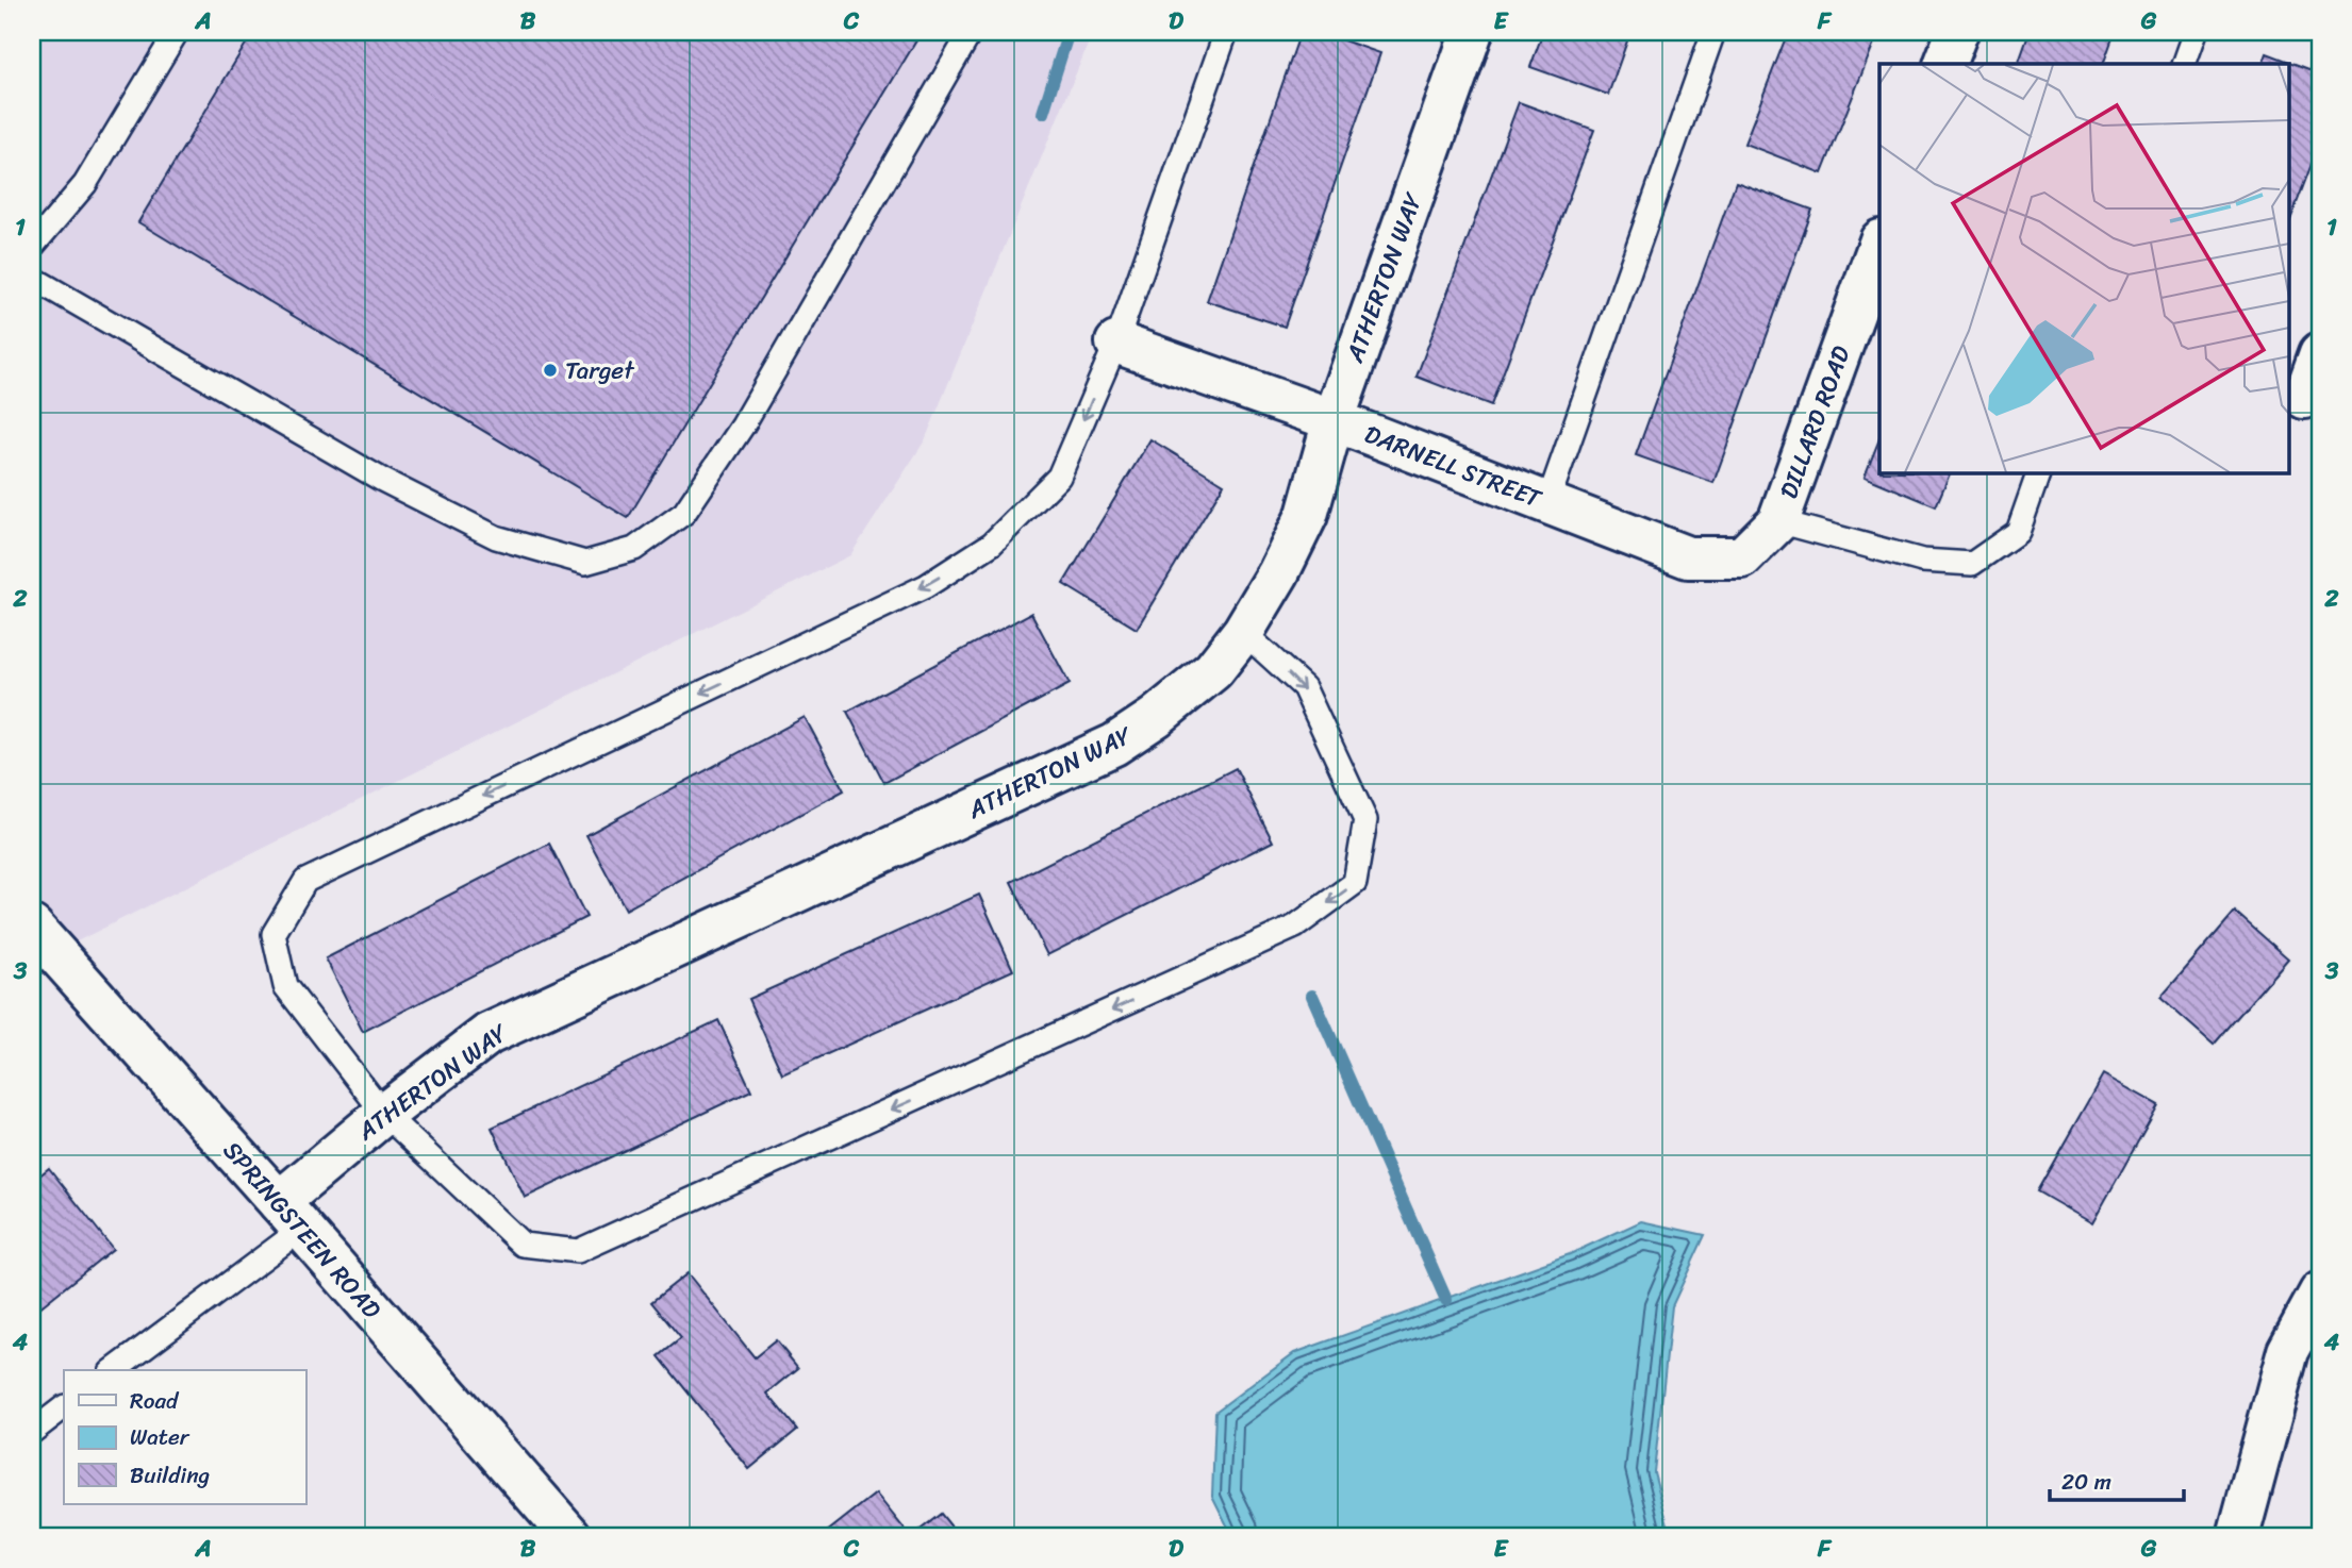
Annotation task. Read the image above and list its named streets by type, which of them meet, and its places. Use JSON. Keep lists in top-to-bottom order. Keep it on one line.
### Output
{"streets":{"street":["ATHERTON WAY","DILLARD ROAD","DARNELL STREET","SPRINGSTEEN ROAD"]},"crossings":[["ATHERTON WAY","DARNELL STREET"],["ATHERTON WAY","SPRINGSTEEN ROAD"],["DILLARD ROAD","DARNELL STREET"]],"places":["Target"],"legend":["Road","Water","Building"],"scale_bar":"20 m","grid":{"columns":["A","B","C","D","E","F","G"],"rows":["1","2","3","4"]}}
